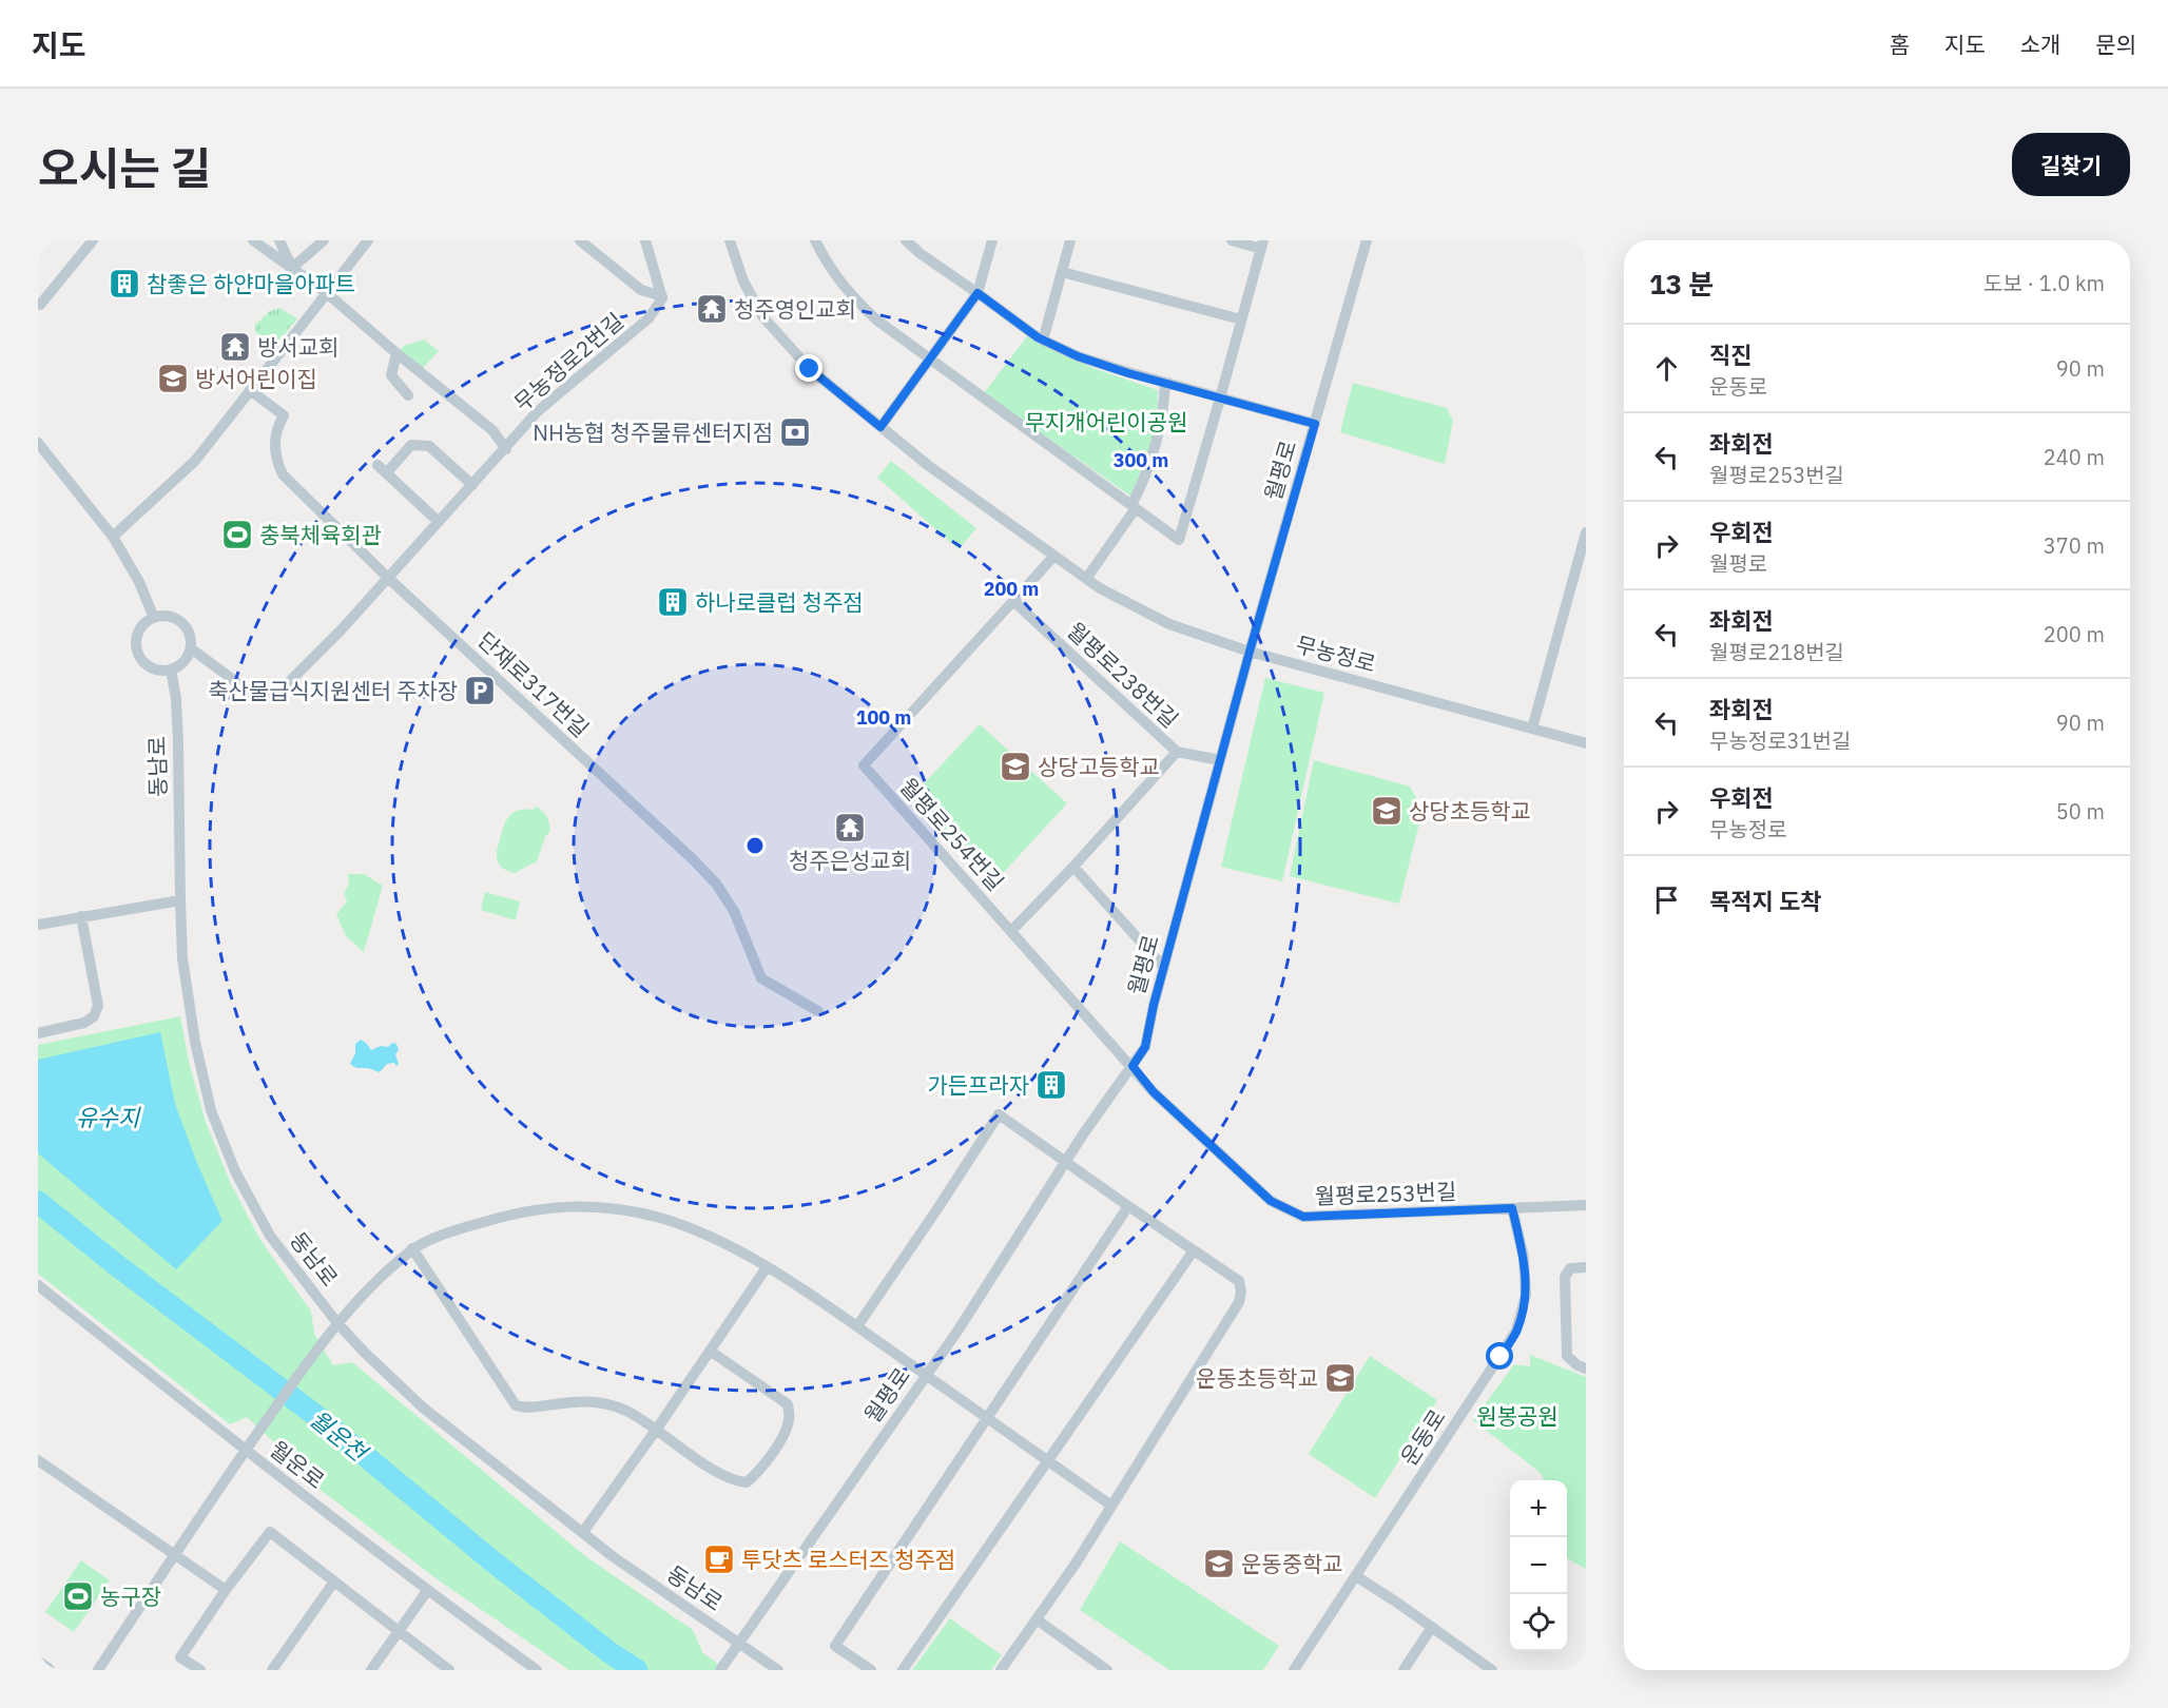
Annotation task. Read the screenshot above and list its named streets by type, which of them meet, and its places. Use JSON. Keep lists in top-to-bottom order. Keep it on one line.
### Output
{"streets":{"street":["무농정로2번길","월평로","무농정로","월평로238번길","단재로317번길","동남로","월평로254번길","월평로253번길","운동로","월운로"]},"crossings":[["무농정로2번길","단재로317번길"],["월평로","무농정로"],["월평로","월평로238번길"],["월평로","동남로"],["월평로","월평로254번길"],["월평로","월평로253번길"],["월평로238번길","월평로254번길"],["월평로254번길","월평로253번길"],["월평로253번길","운동로"]],"water":["유수지","월운천"],"parks":["무지개어린이공원","원봉공원"],"places":{"building":["참좋은 하얀마을아파트","하나로클럽 청주점","가든프라자"],"temple":["청주영인교회","방서교회","청주은성교회"],"school or university":["방서어린이집","상당고등학교","상당초등학교","운동초등학교","운동중학교"],"bank":["NH농협 청주물류센터지점"],"sports":["충북체육회관","농구장"],"parking":["축산물급식지원센터 주차장"],"cafe":["투닷츠 로스터즈 청주점"]},"page":{"header":"지도","nav":["홈","지도","소개","문의"],"title":"오시는 길","buttons":"길찾기","heading":["13 분","도보 · 1.0 km"],"list":[["직진","운동로","90 m"],["좌회전","월평로253번길","240 m"],["우회전","월평로","370 m"],["좌회전","월평로218번길","200 m"],["좌회전","무농정로31번길","90 m"],["우회전","무농정로","50 m"],"목적지 도착"],"map_buttons":["+","−"]},"rings":["300 m","200 m","100 m"]}
